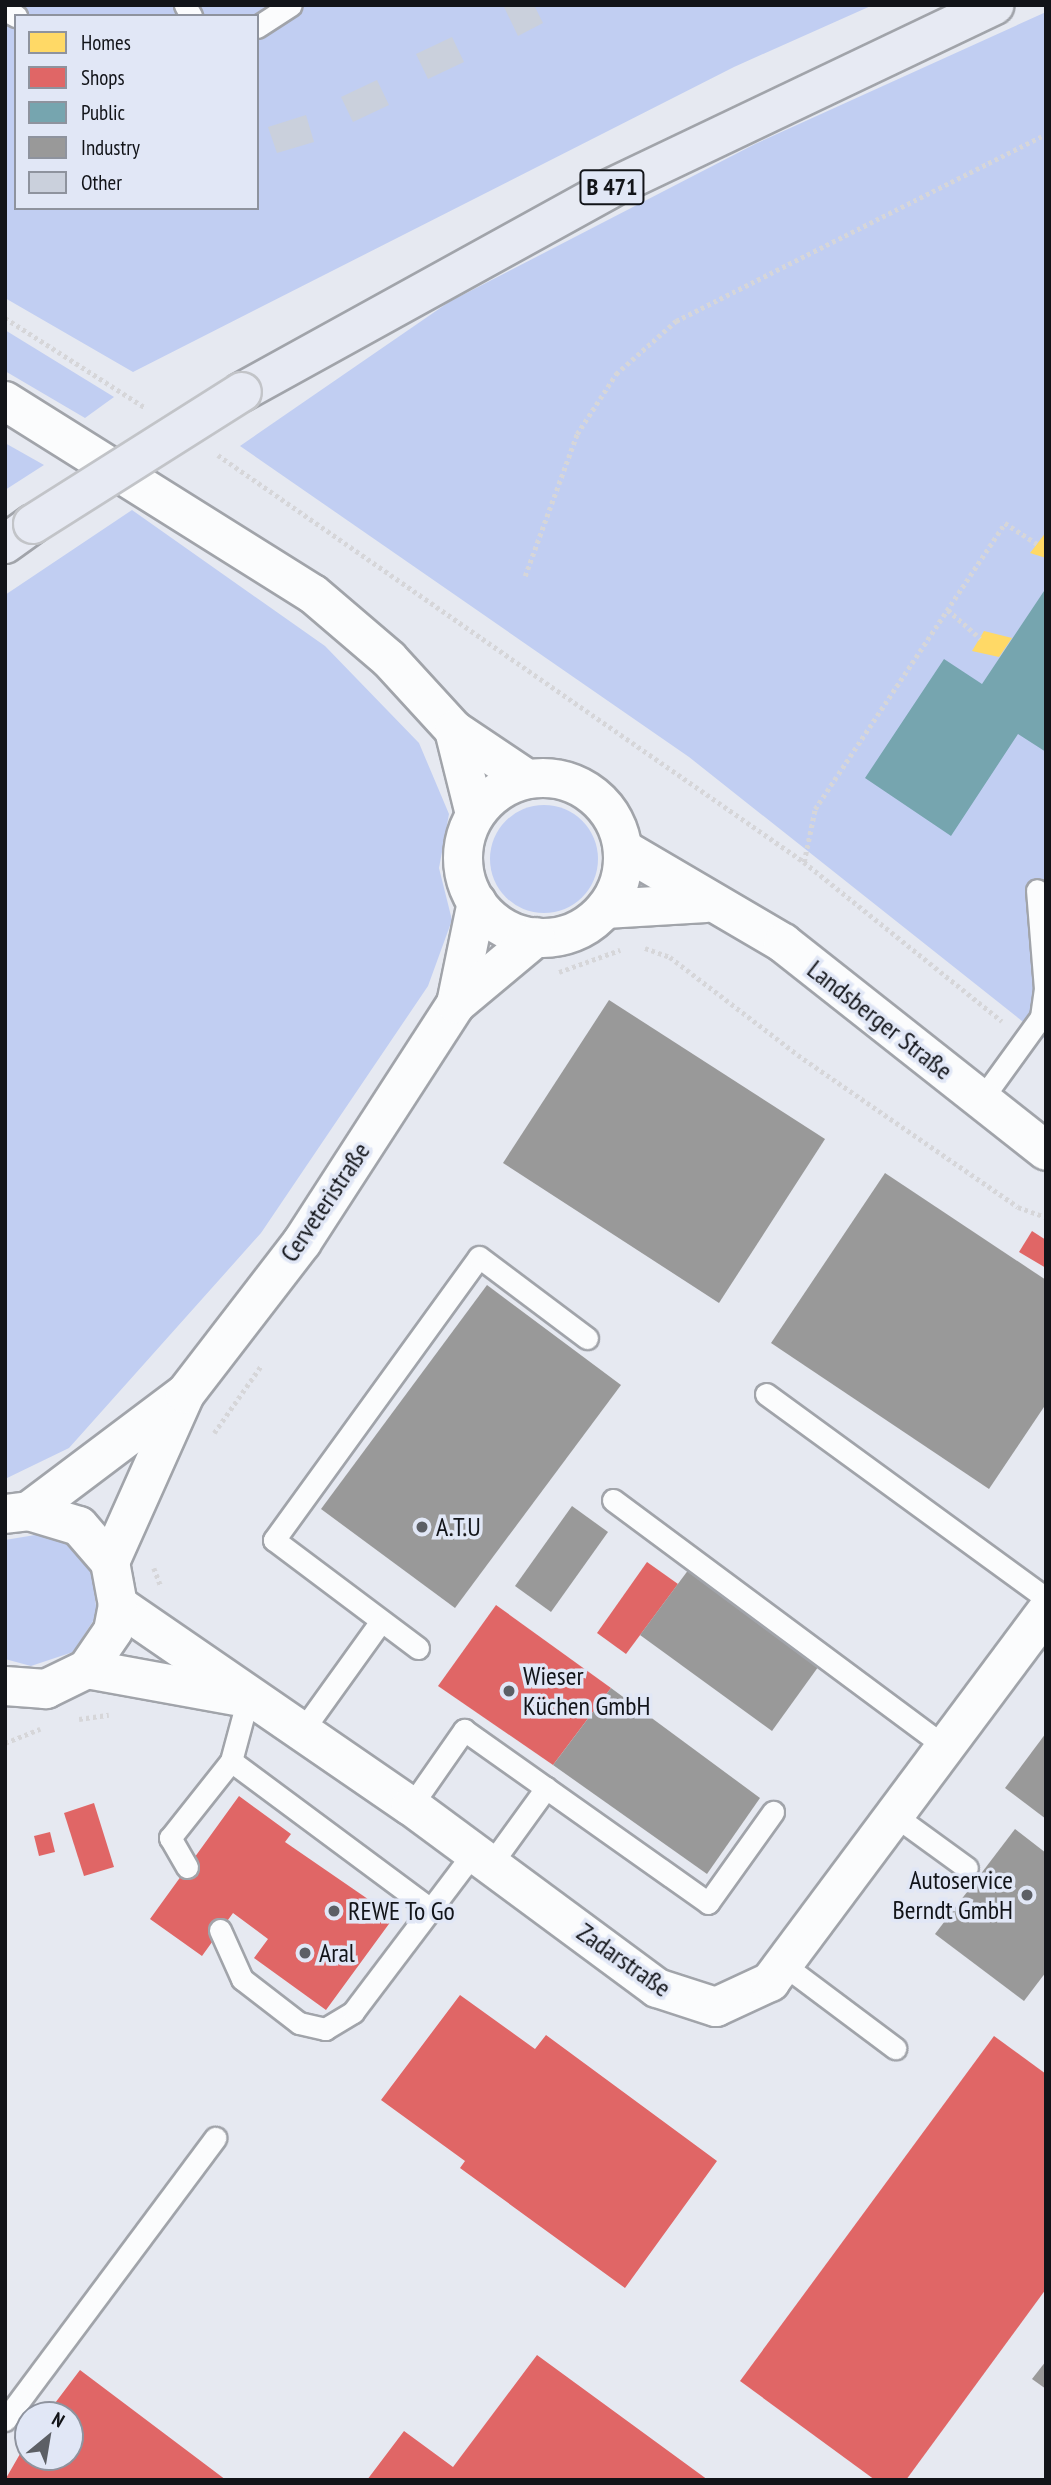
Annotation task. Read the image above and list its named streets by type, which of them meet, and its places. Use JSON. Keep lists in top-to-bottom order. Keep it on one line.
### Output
{"streets":{"highway":["B 471"],"street":["Landsberger Straße","Cerveteristraße","Zadarstraße"]},"crossings":[["Landsberger Straße","Cerveteristraße"]],"places":["A.T.U","Wieser Küchen GmbH","Autoservice Berndt GmbH","REWE To Go","Aral"],"legend":["Homes","Shops","Public","Industry","Other"],"north":"top right"}
